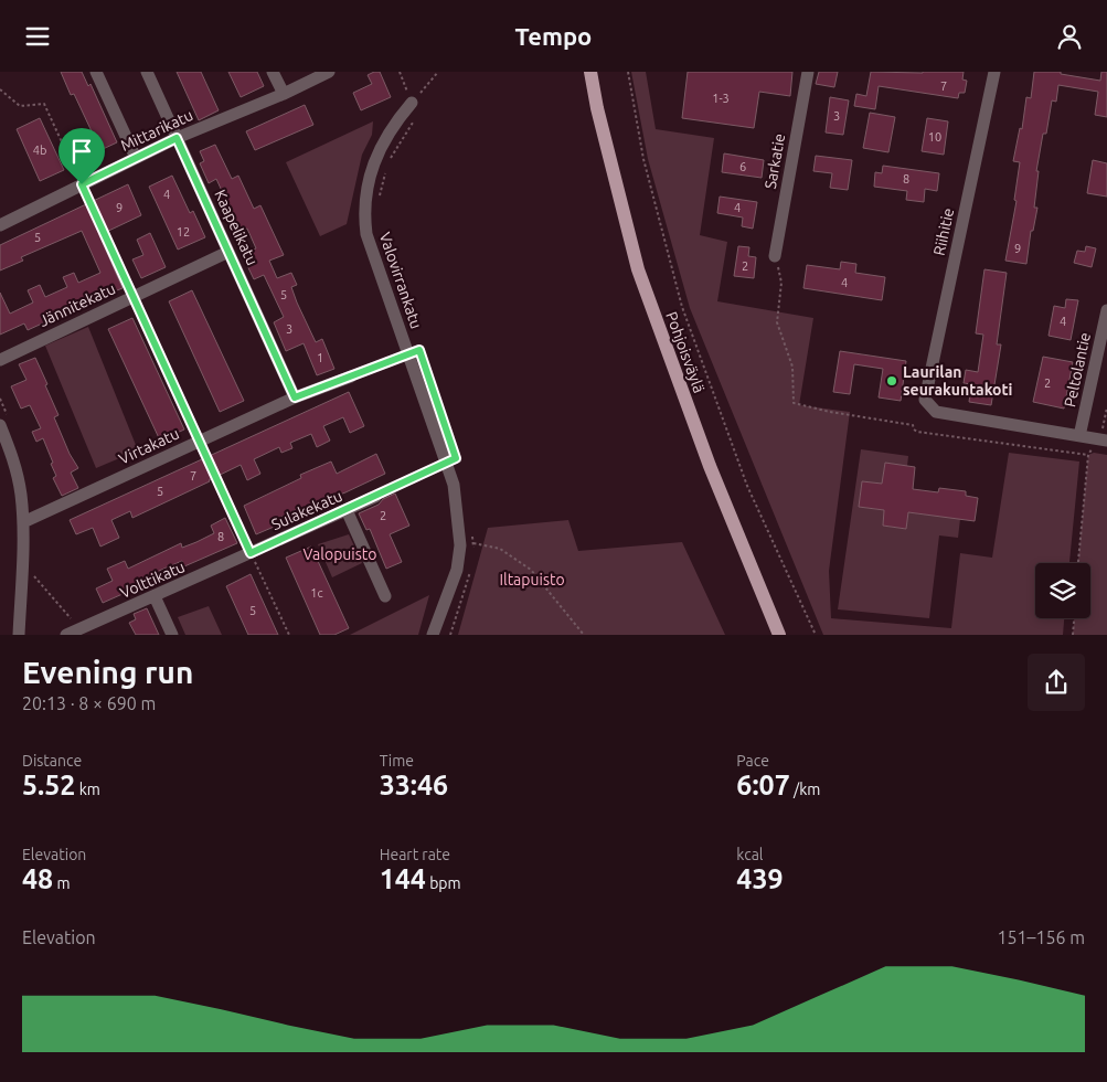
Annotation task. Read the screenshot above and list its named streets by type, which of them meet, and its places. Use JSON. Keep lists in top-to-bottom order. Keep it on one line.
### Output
{"streets":{"main road":["Pohjoisväylä"],"street":["Mittarikatu","Sarkatie","Kaapelikatu","Riihitie","Valovirrankatu","Jännitekatu","Peltolantie","Virtakatu","Sulakekatu","Volttikatu"]},"crossings":[["Mittarikatu","Kaapelikatu"],["Kaapelikatu","Jännitekatu"],["Kaapelikatu","Virtakatu"],["Riihitie","Peltolantie"],["Sulakekatu","Volttikatu"]],"parks":["Valopuisto","Iltapuisto"],"places":["Laurilan seurakuntakoti"],"house_numbers":["7","1-3","3","10","4b","6","8","4","9","4","12","5","9","2","4","5","4","3","1","2","7","5","2","8","1c","5"],"page":{"header":"Tempo","heading":["Evening run","20:13 · 8 × 690 m"],"stats":[["Distance","5.52 km"],["Time","33:46"],["Pace","6:07 /km"],["Elevation","48 m"],["Heart rate","144 bpm"],["kcal","439"]],"chart":["Elevation","151–156 m"]}}
